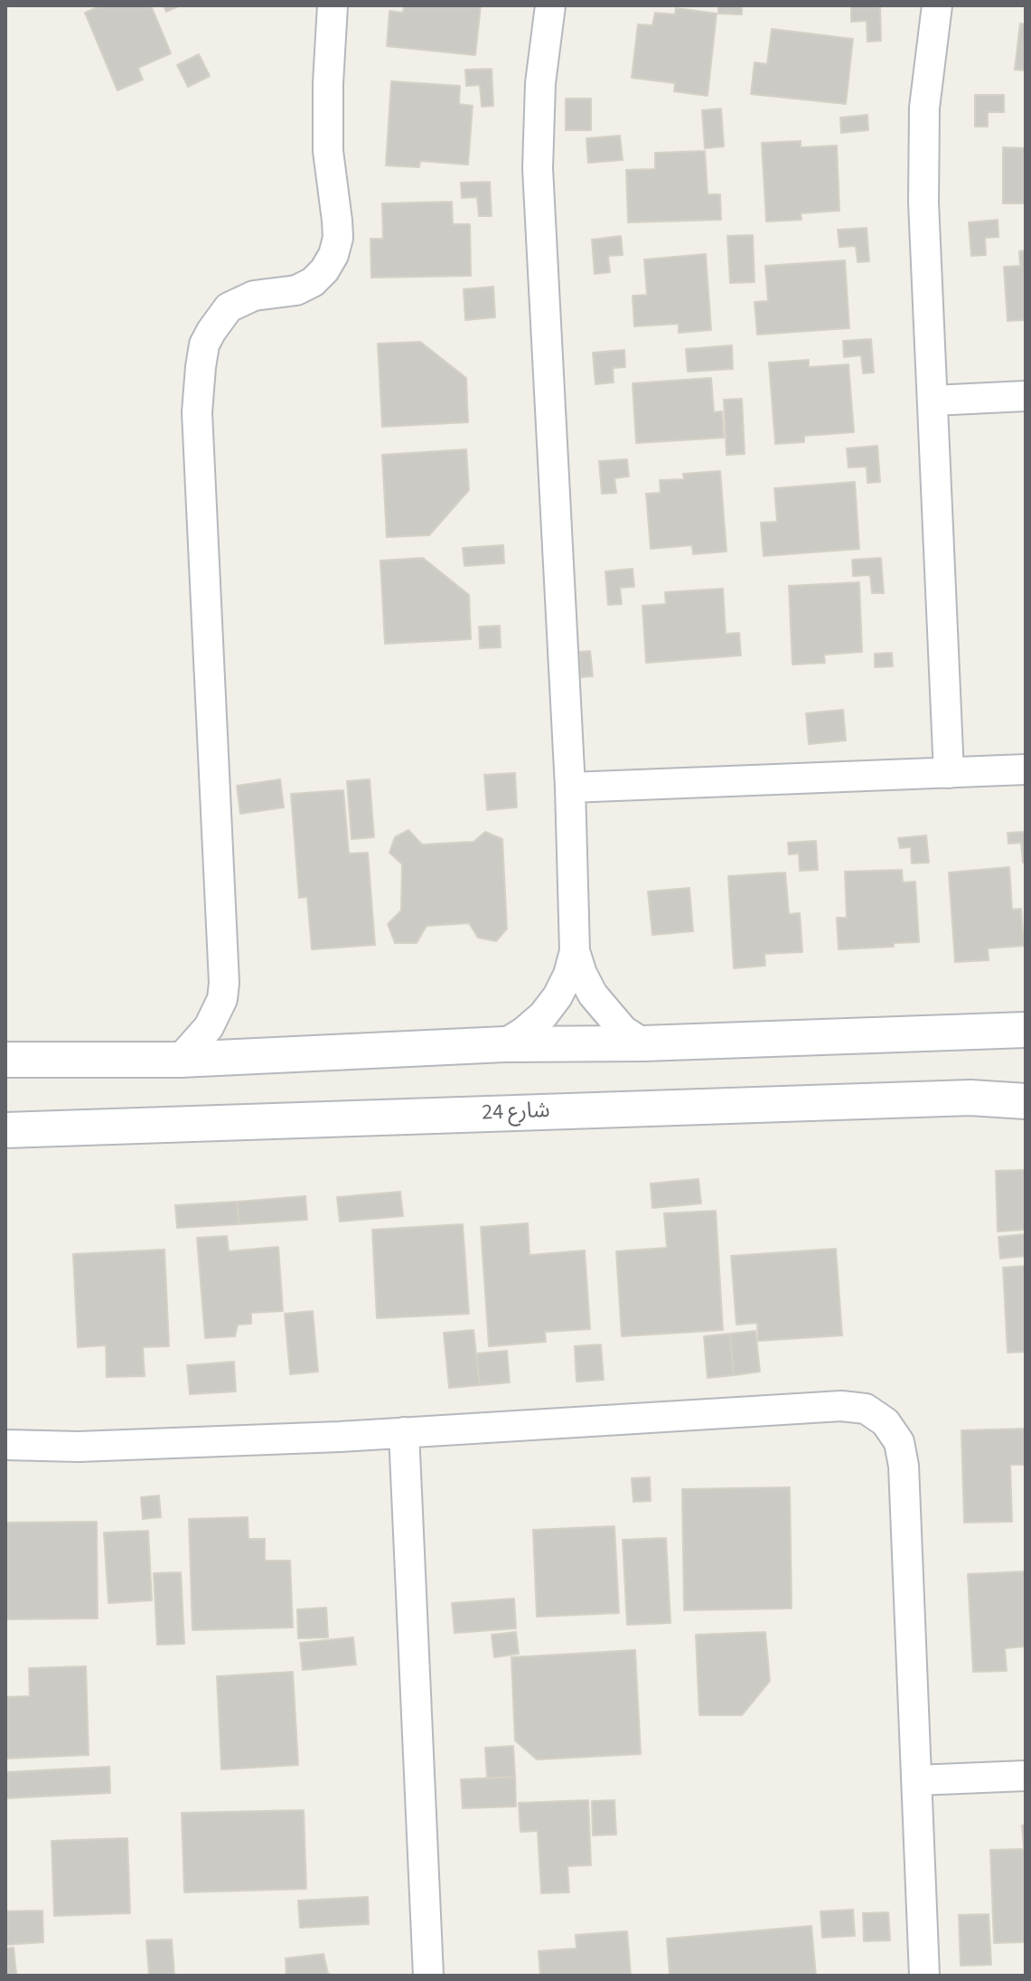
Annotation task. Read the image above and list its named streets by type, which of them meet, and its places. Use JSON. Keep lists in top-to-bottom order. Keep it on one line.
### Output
{"streets":{"street":["شارع 24"]}}
